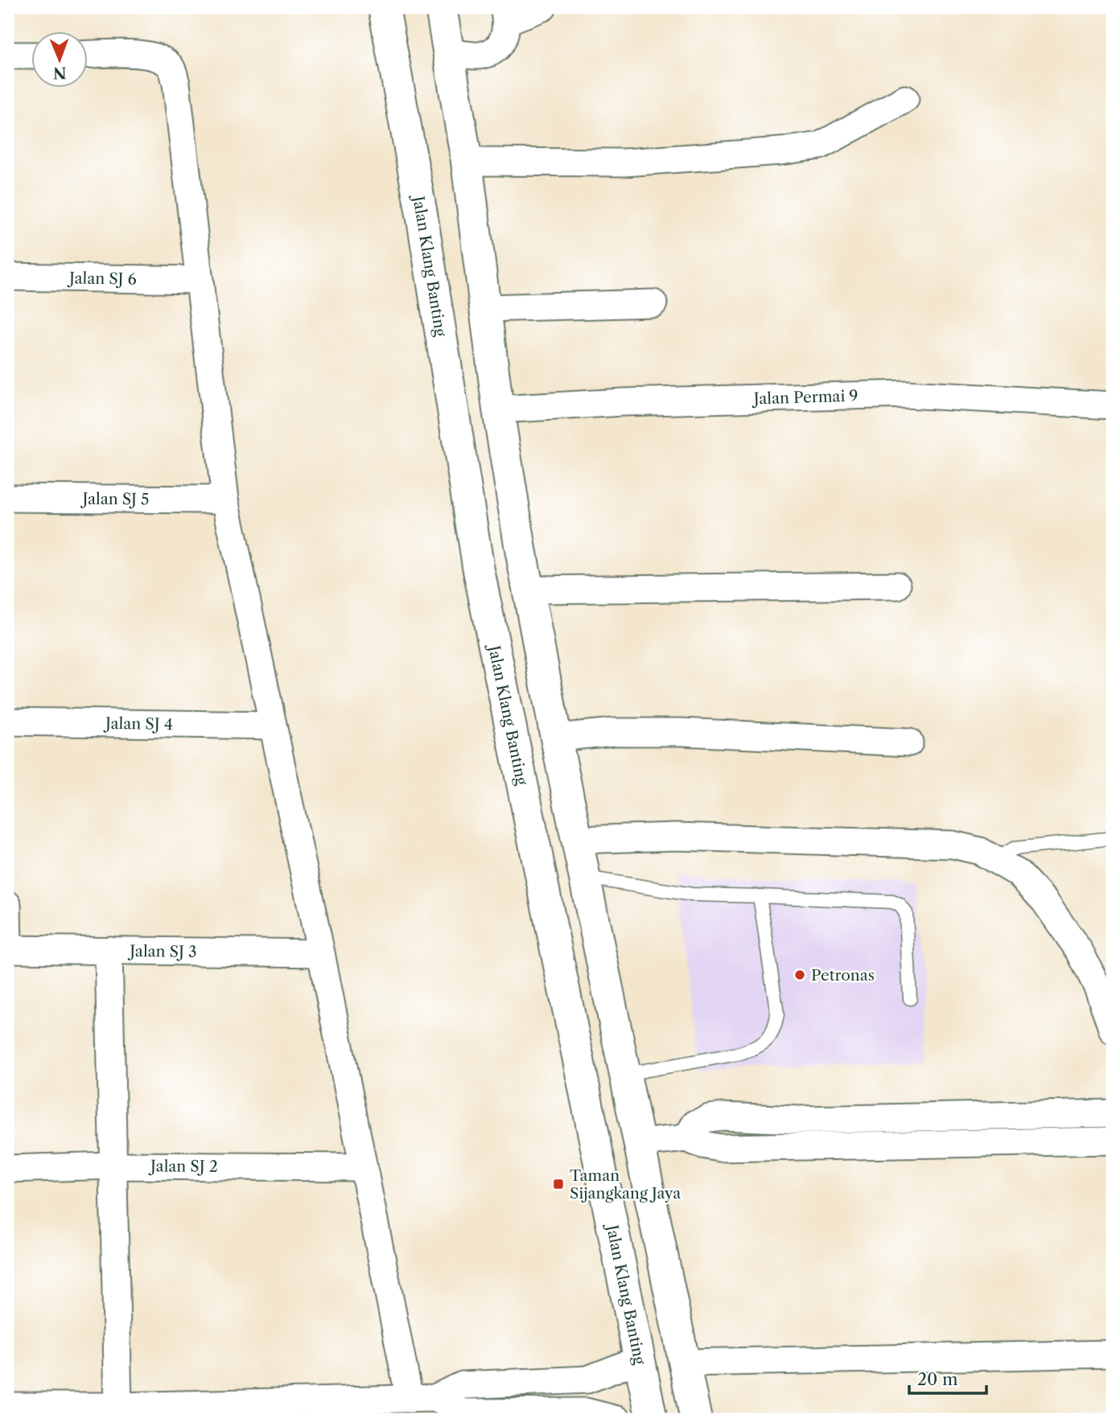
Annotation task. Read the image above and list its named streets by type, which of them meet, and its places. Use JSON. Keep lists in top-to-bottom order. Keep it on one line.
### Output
{"streets":{"highway":["Jalan Klang Banting"],"street":["Jalan SJ 6","Jalan Permai 9","Jalan SJ 5","Jalan SJ 4","Jalan SJ 3","Jalan SJ 2"]},"places":{"other":["Petronas"],"transit":["Taman Sijangkang Jaya"]},"scale_bar":"20 m","north":"bottom"}
